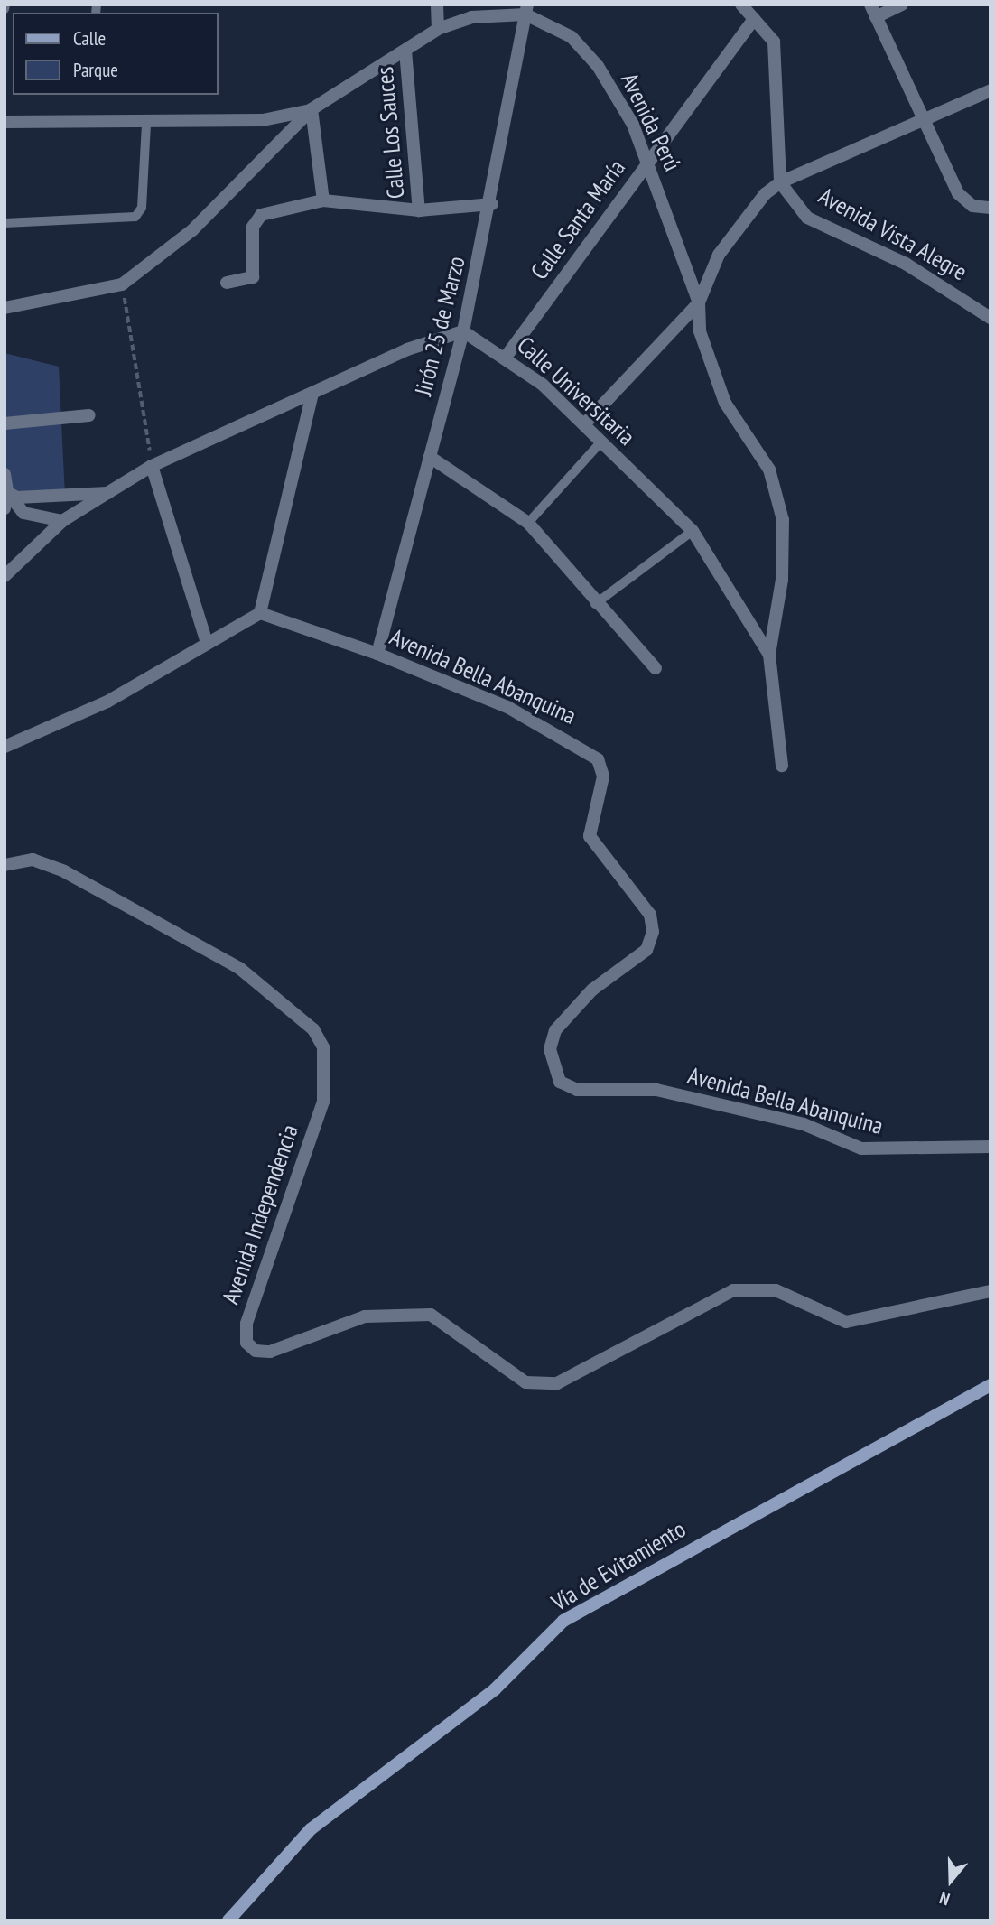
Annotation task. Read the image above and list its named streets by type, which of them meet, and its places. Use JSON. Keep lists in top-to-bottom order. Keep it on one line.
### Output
{"streets":{"main road":["Vía de Evitamiento"],"street":["Avenida Perú","Calle Los Sauces","Calle Santa María","Avenida Vista Alegre","Jirón 25 de Marzo","Calle Universitaria","Avenida Bella Abanquina","Avenida Independencia"]},"crossings":[["Avenida Perú","Calle Los Sauces"],["Avenida Perú","Calle Santa María"],["Avenida Perú","Jirón 25 de Marzo"],["Avenida Perú","Calle Universitaria"],["Calle Santa María","Calle Universitaria"],["Jirón 25 de Marzo","Calle Universitaria"],["Jirón 25 de Marzo","Avenida Bella Abanquina"]],"legend":["Calle","Parque"],"north":"bottom"}
